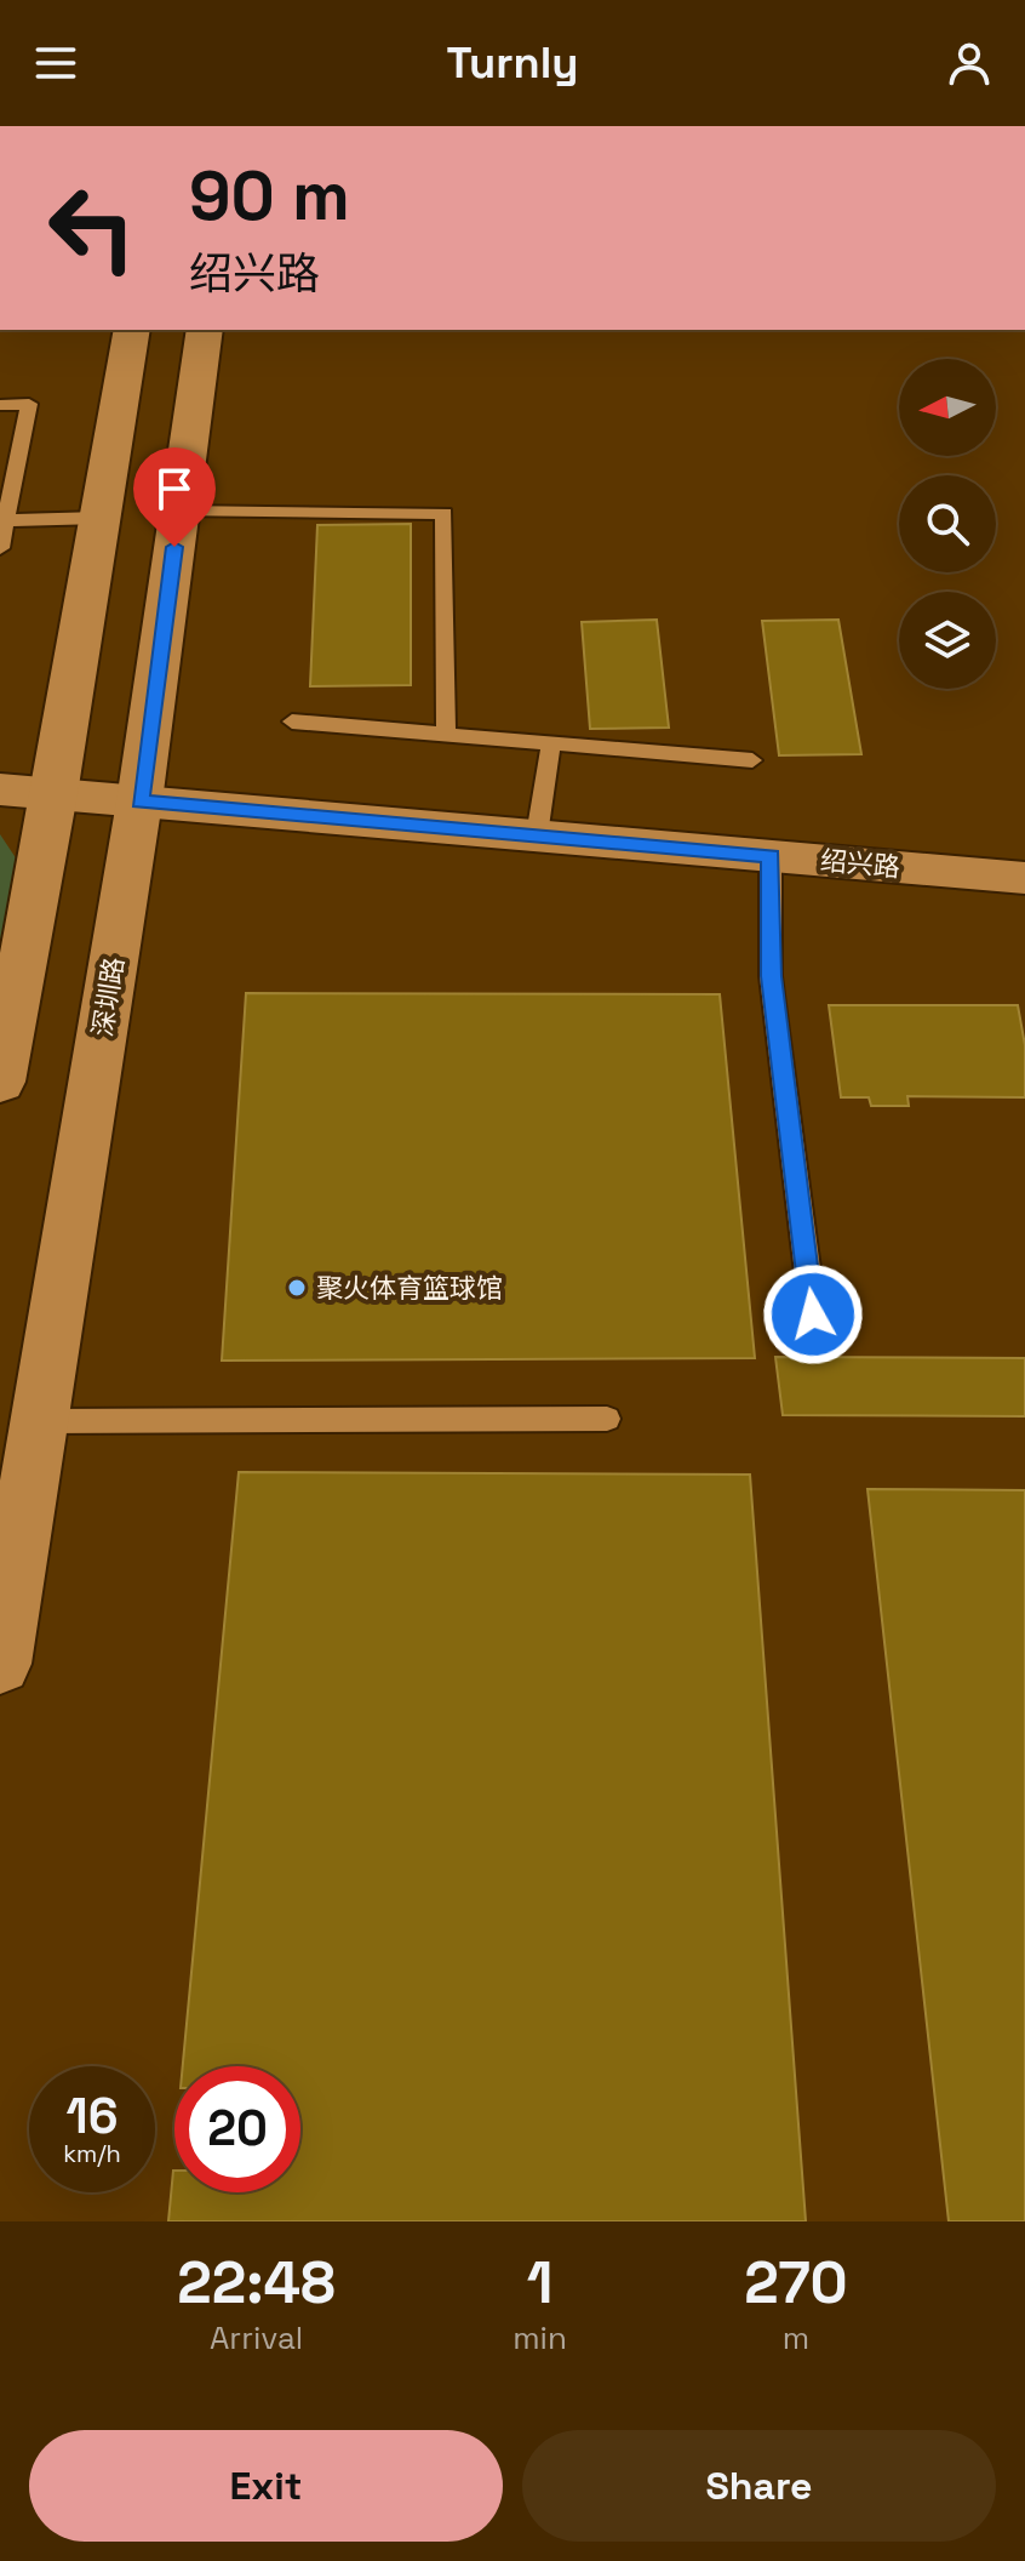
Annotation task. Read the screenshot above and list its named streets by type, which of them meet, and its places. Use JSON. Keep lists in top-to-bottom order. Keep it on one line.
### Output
{"streets":{"street":["绍兴路","深圳路"]},"crossings":[["绍兴路","深圳路"]],"places":["聚火体育篮球馆"],"north":"left","page":{"header":"Turnly","turn":["90 m","绍兴路"],"speed":"16 km/h","limit":"20","eta":["22:48","Arrival","1","min","270","m"],"buttons":["Exit","Share"]}}
